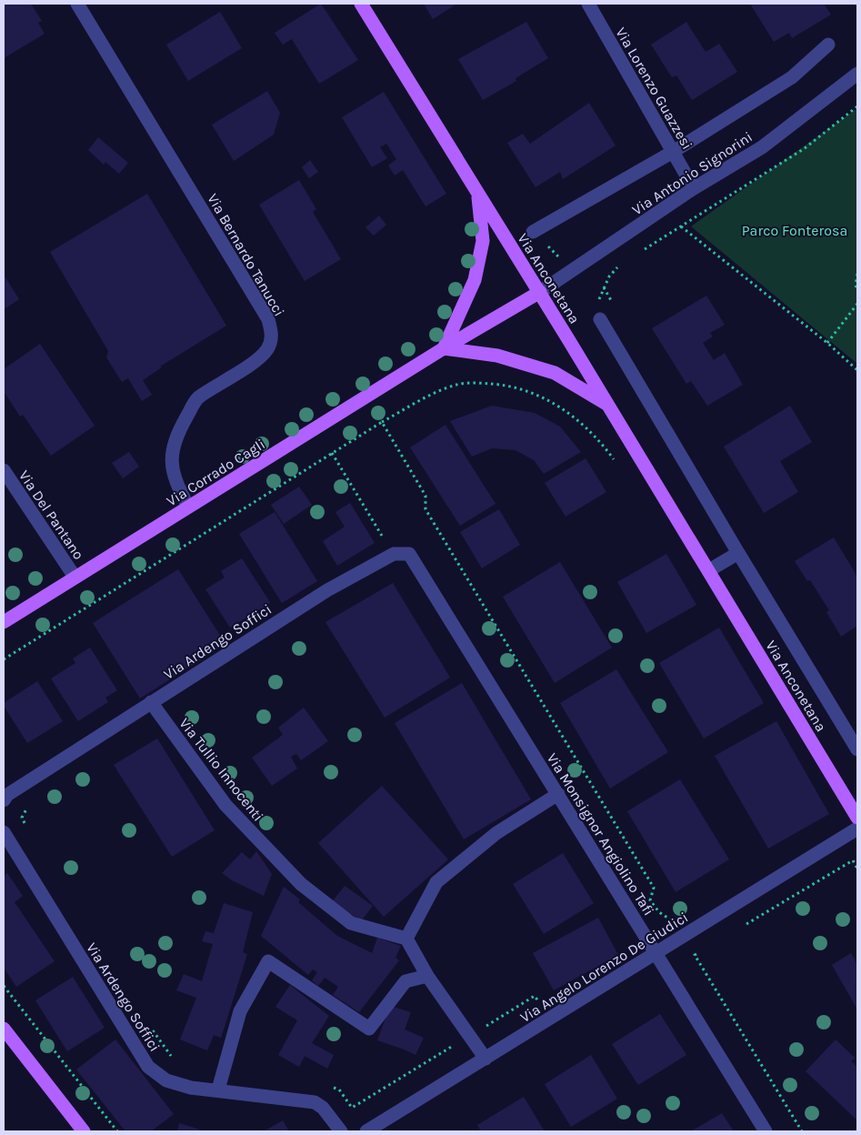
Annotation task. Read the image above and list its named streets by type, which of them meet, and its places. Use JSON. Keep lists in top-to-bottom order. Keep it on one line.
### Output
{"streets":{"main road":["Via Anconetana","Via Corrado Cagli"],"street":["Via Lorenzo Guazzesi","Via Antonio Signorini","Via Bernardo Tanucci","Via Del Pantano","Via Ardengo Soffici","Via Tullio Innocenti","Via Monsignor Angiolino Tafi","Via Angelo Lorenzo De Giudici"]},"crossings":[["Via Lorenzo Guazzesi","Via Antonio Signorini"],["Via Antonio Signorini","Via Anconetana"],["Via Antonio Signorini","Via Corrado Cagli"],["Via Bernardo Tanucci","Via Corrado Cagli"],["Via Anconetana","Via Corrado Cagli"],["Via Corrado Cagli","Via Del Pantano"],["Via Ardengo Soffici","Via Tullio Innocenti"],["Via Ardengo Soffici","Via Monsignor Angiolino Tafi"],["Via Monsignor Angiolino Tafi","Via Angelo Lorenzo De Giudici"]],"parks":["Parco Fonterosa"]}
